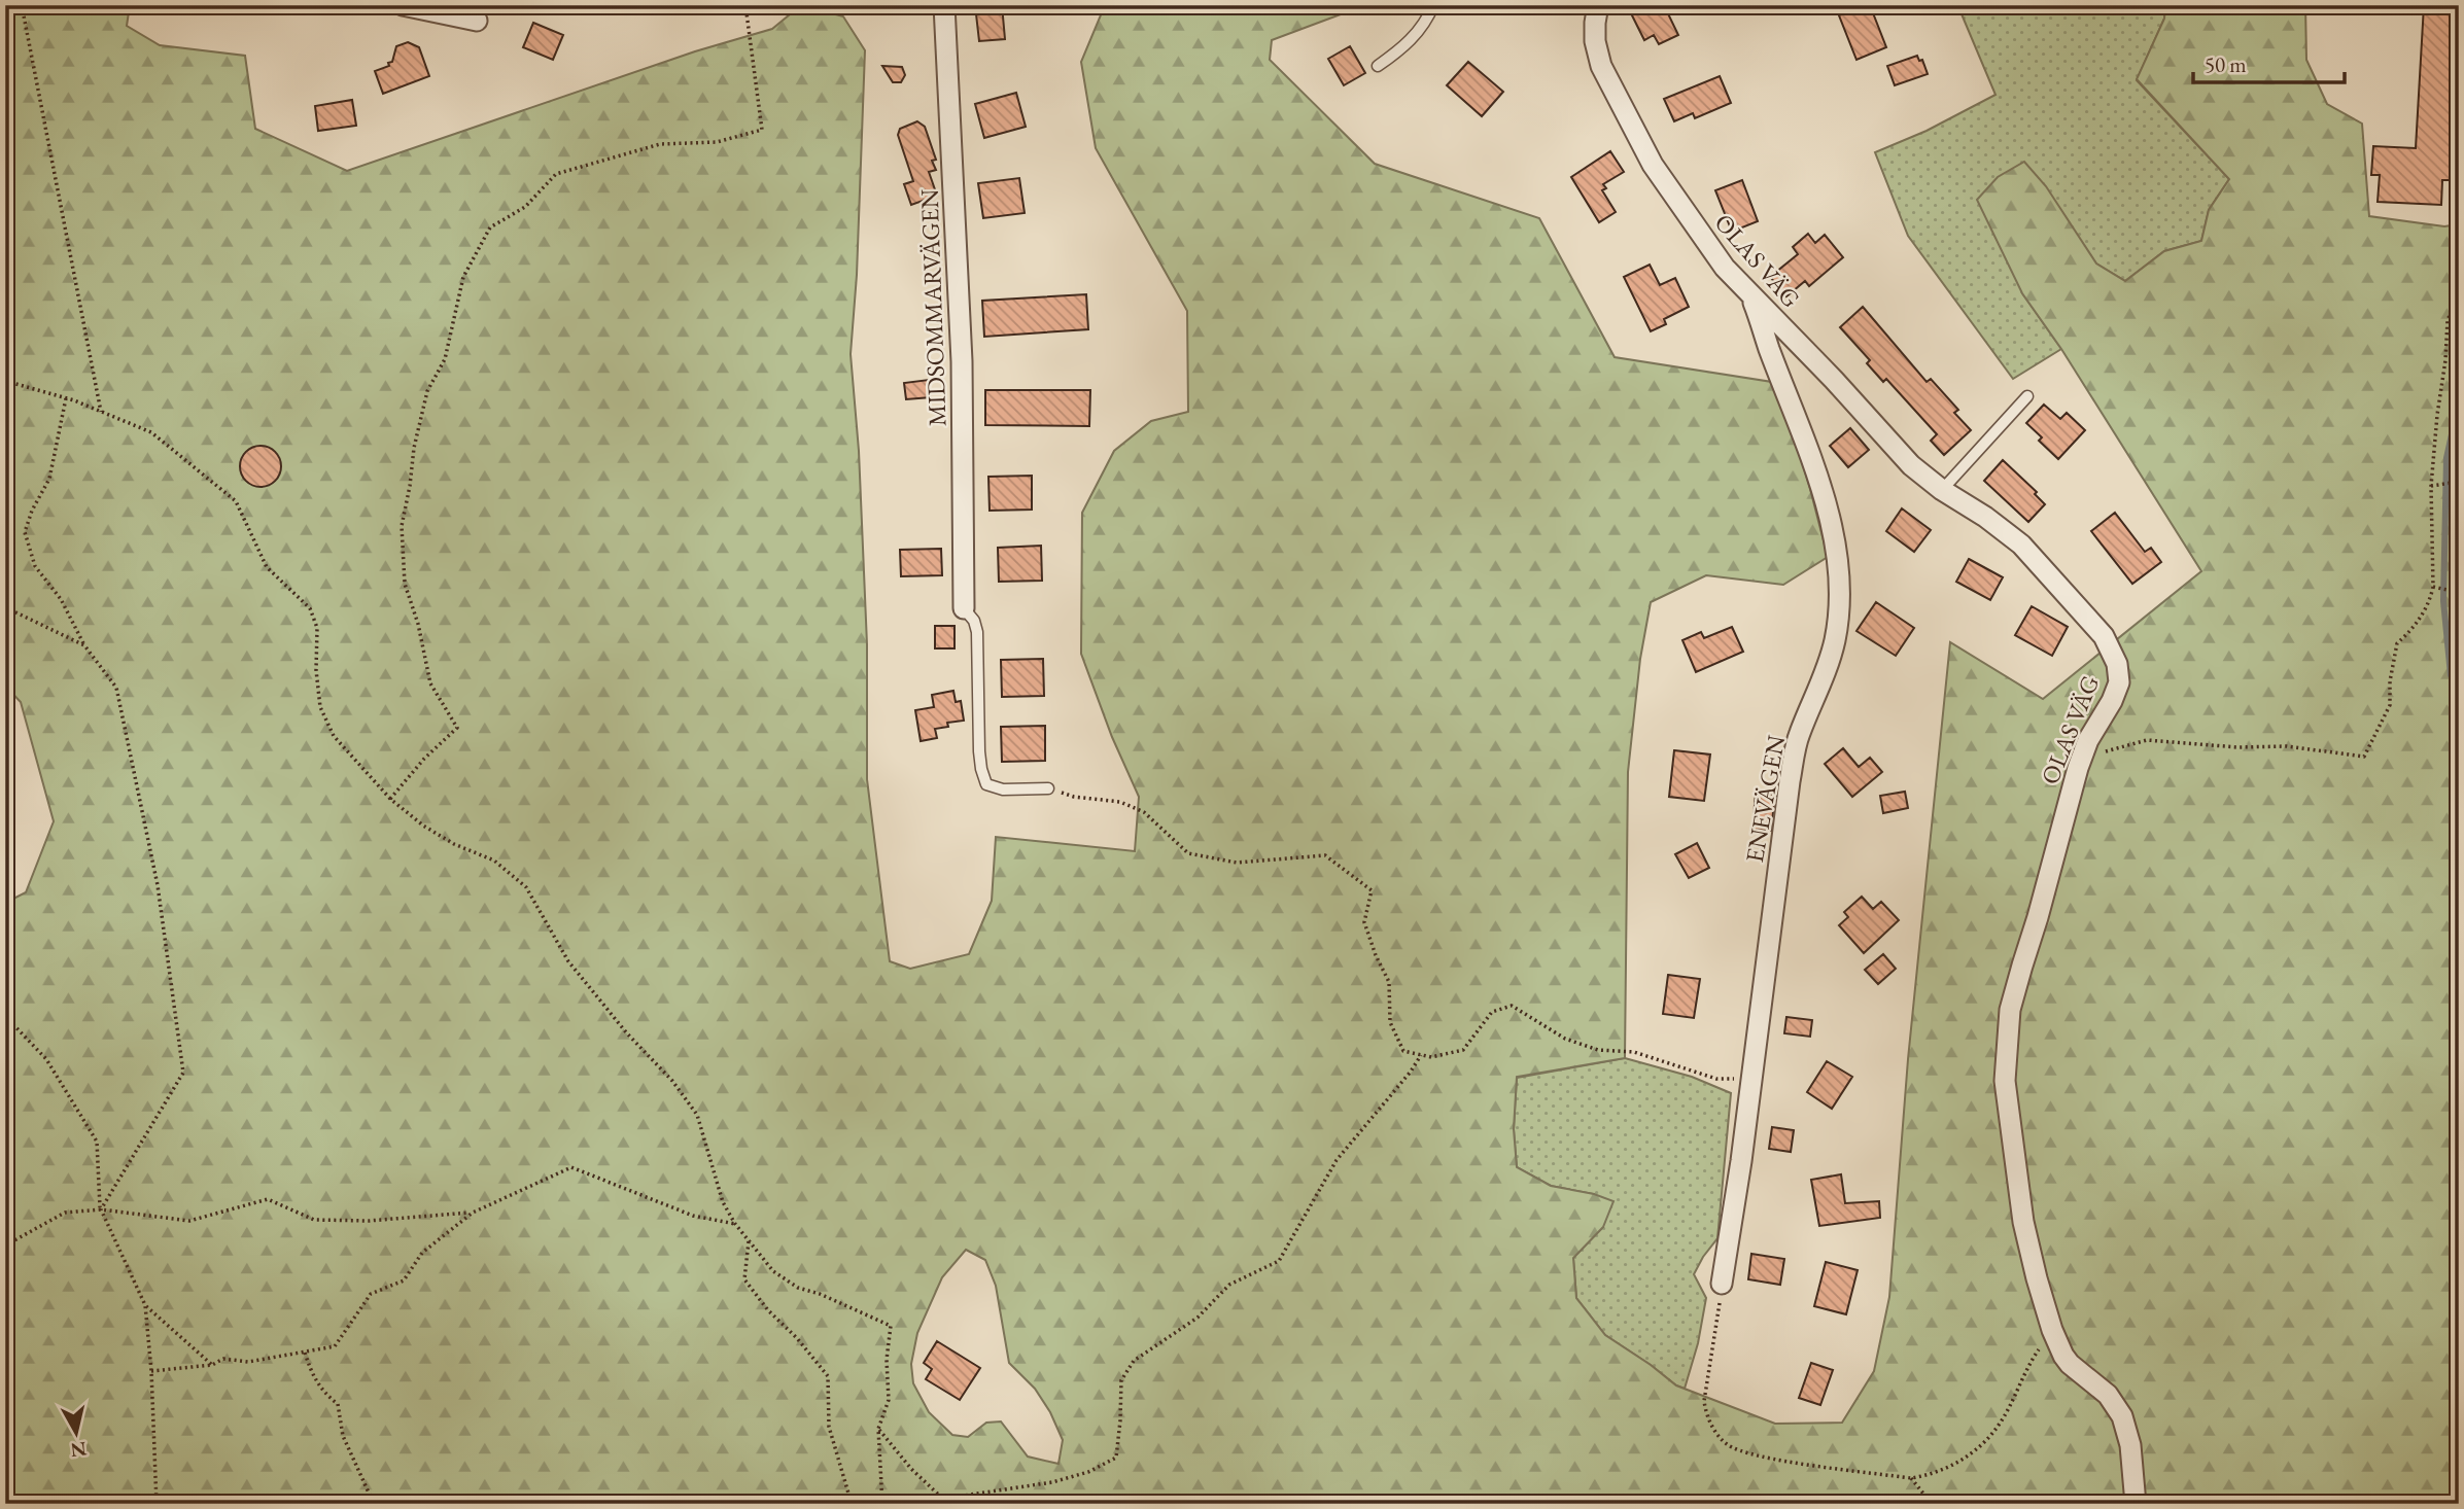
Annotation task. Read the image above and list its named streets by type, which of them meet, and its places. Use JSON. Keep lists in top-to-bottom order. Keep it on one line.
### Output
{"streets":{"street":["OLAS VÄG","MIDSOMMARVÄGEN","ENEVÄGEN"]},"crossings":[["OLAS VÄG","ENEVÄGEN"]],"scale_bar":"50 m","north":"bottom"}
